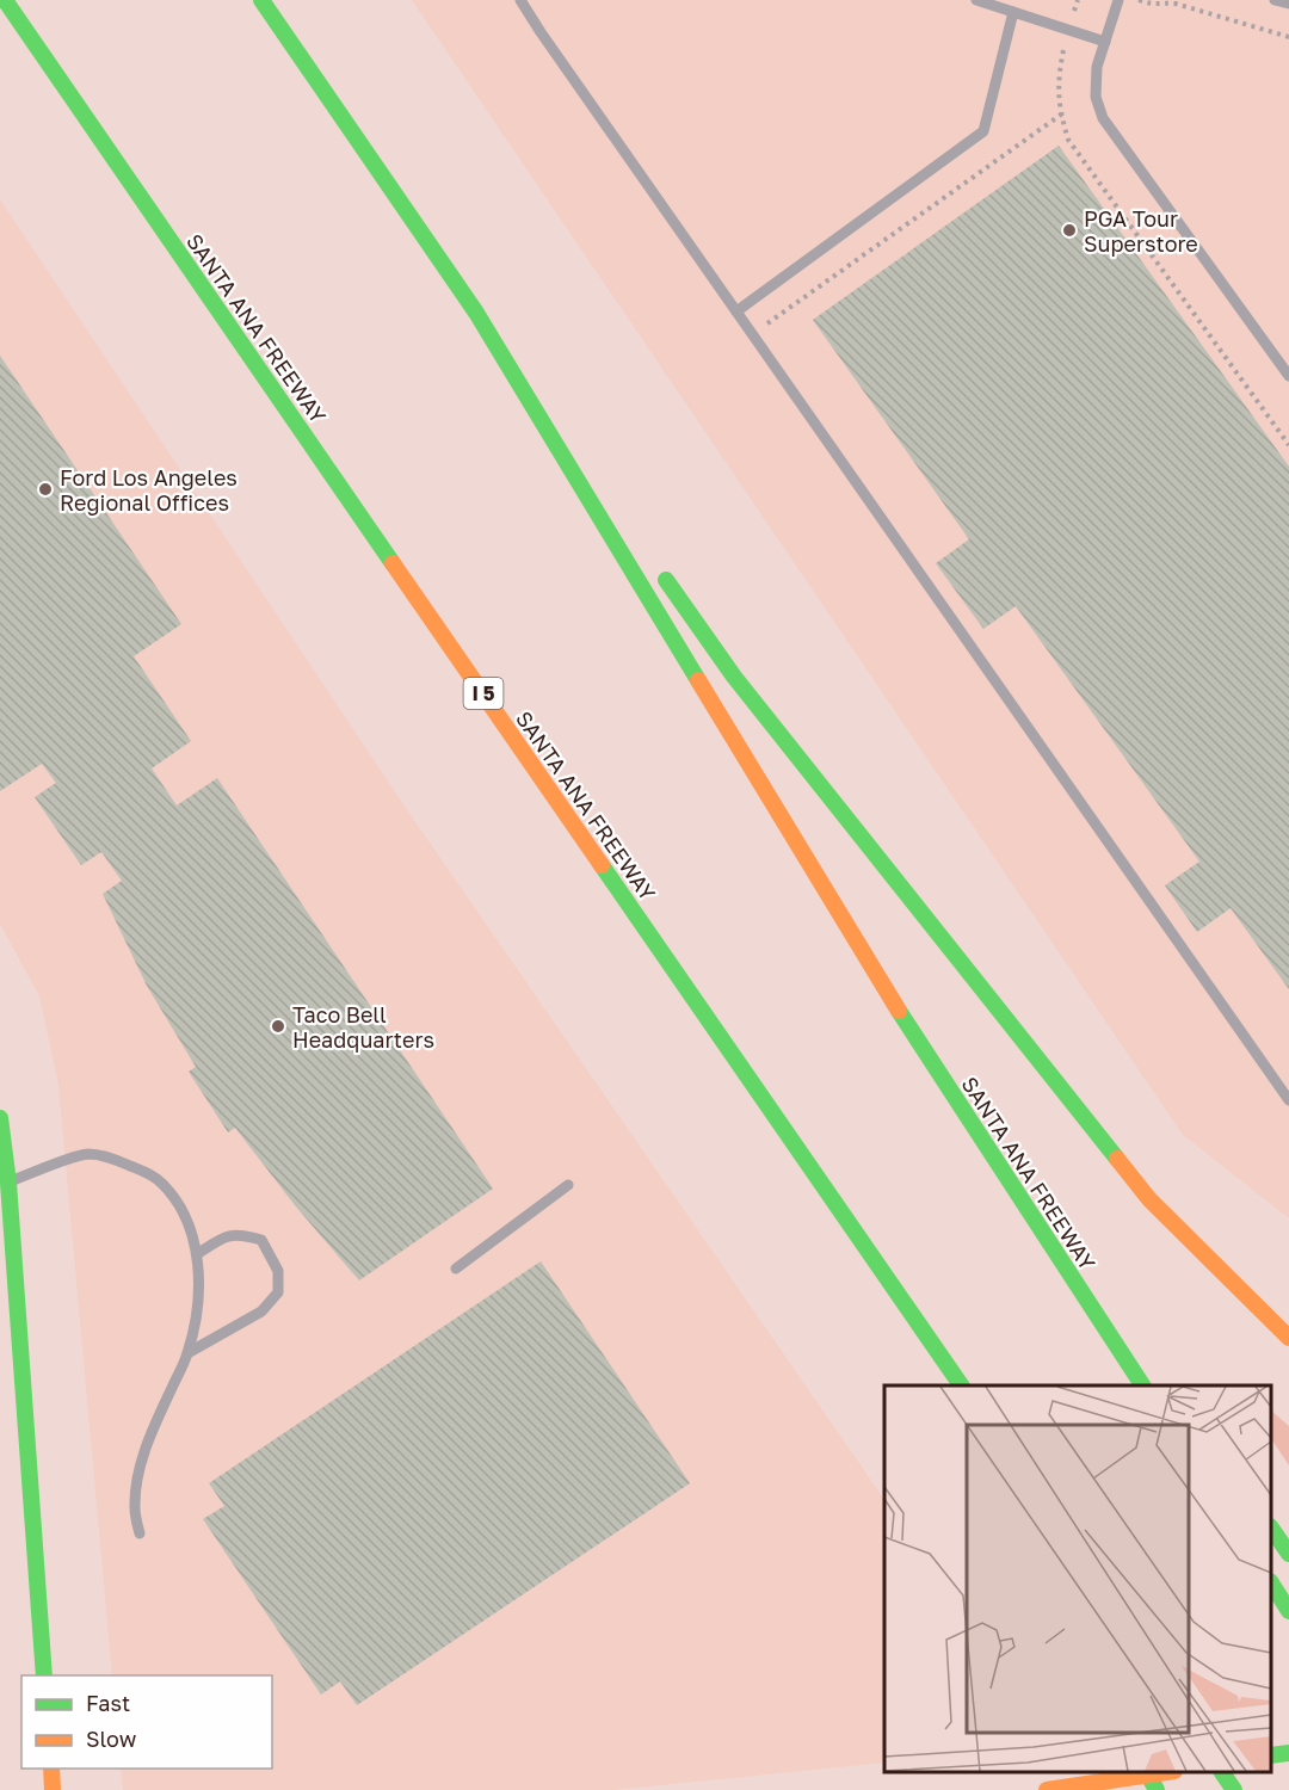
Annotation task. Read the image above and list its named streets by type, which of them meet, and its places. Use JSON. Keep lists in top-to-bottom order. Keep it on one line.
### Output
{"streets":{"main road":["SANTA ANA FREEWAY","I 5"]},"places":["PGA Tour Superstore","Ford Los Angeles Regional Offices","Taco Bell Headquarters"],"legend":["Fast","Slow"]}
